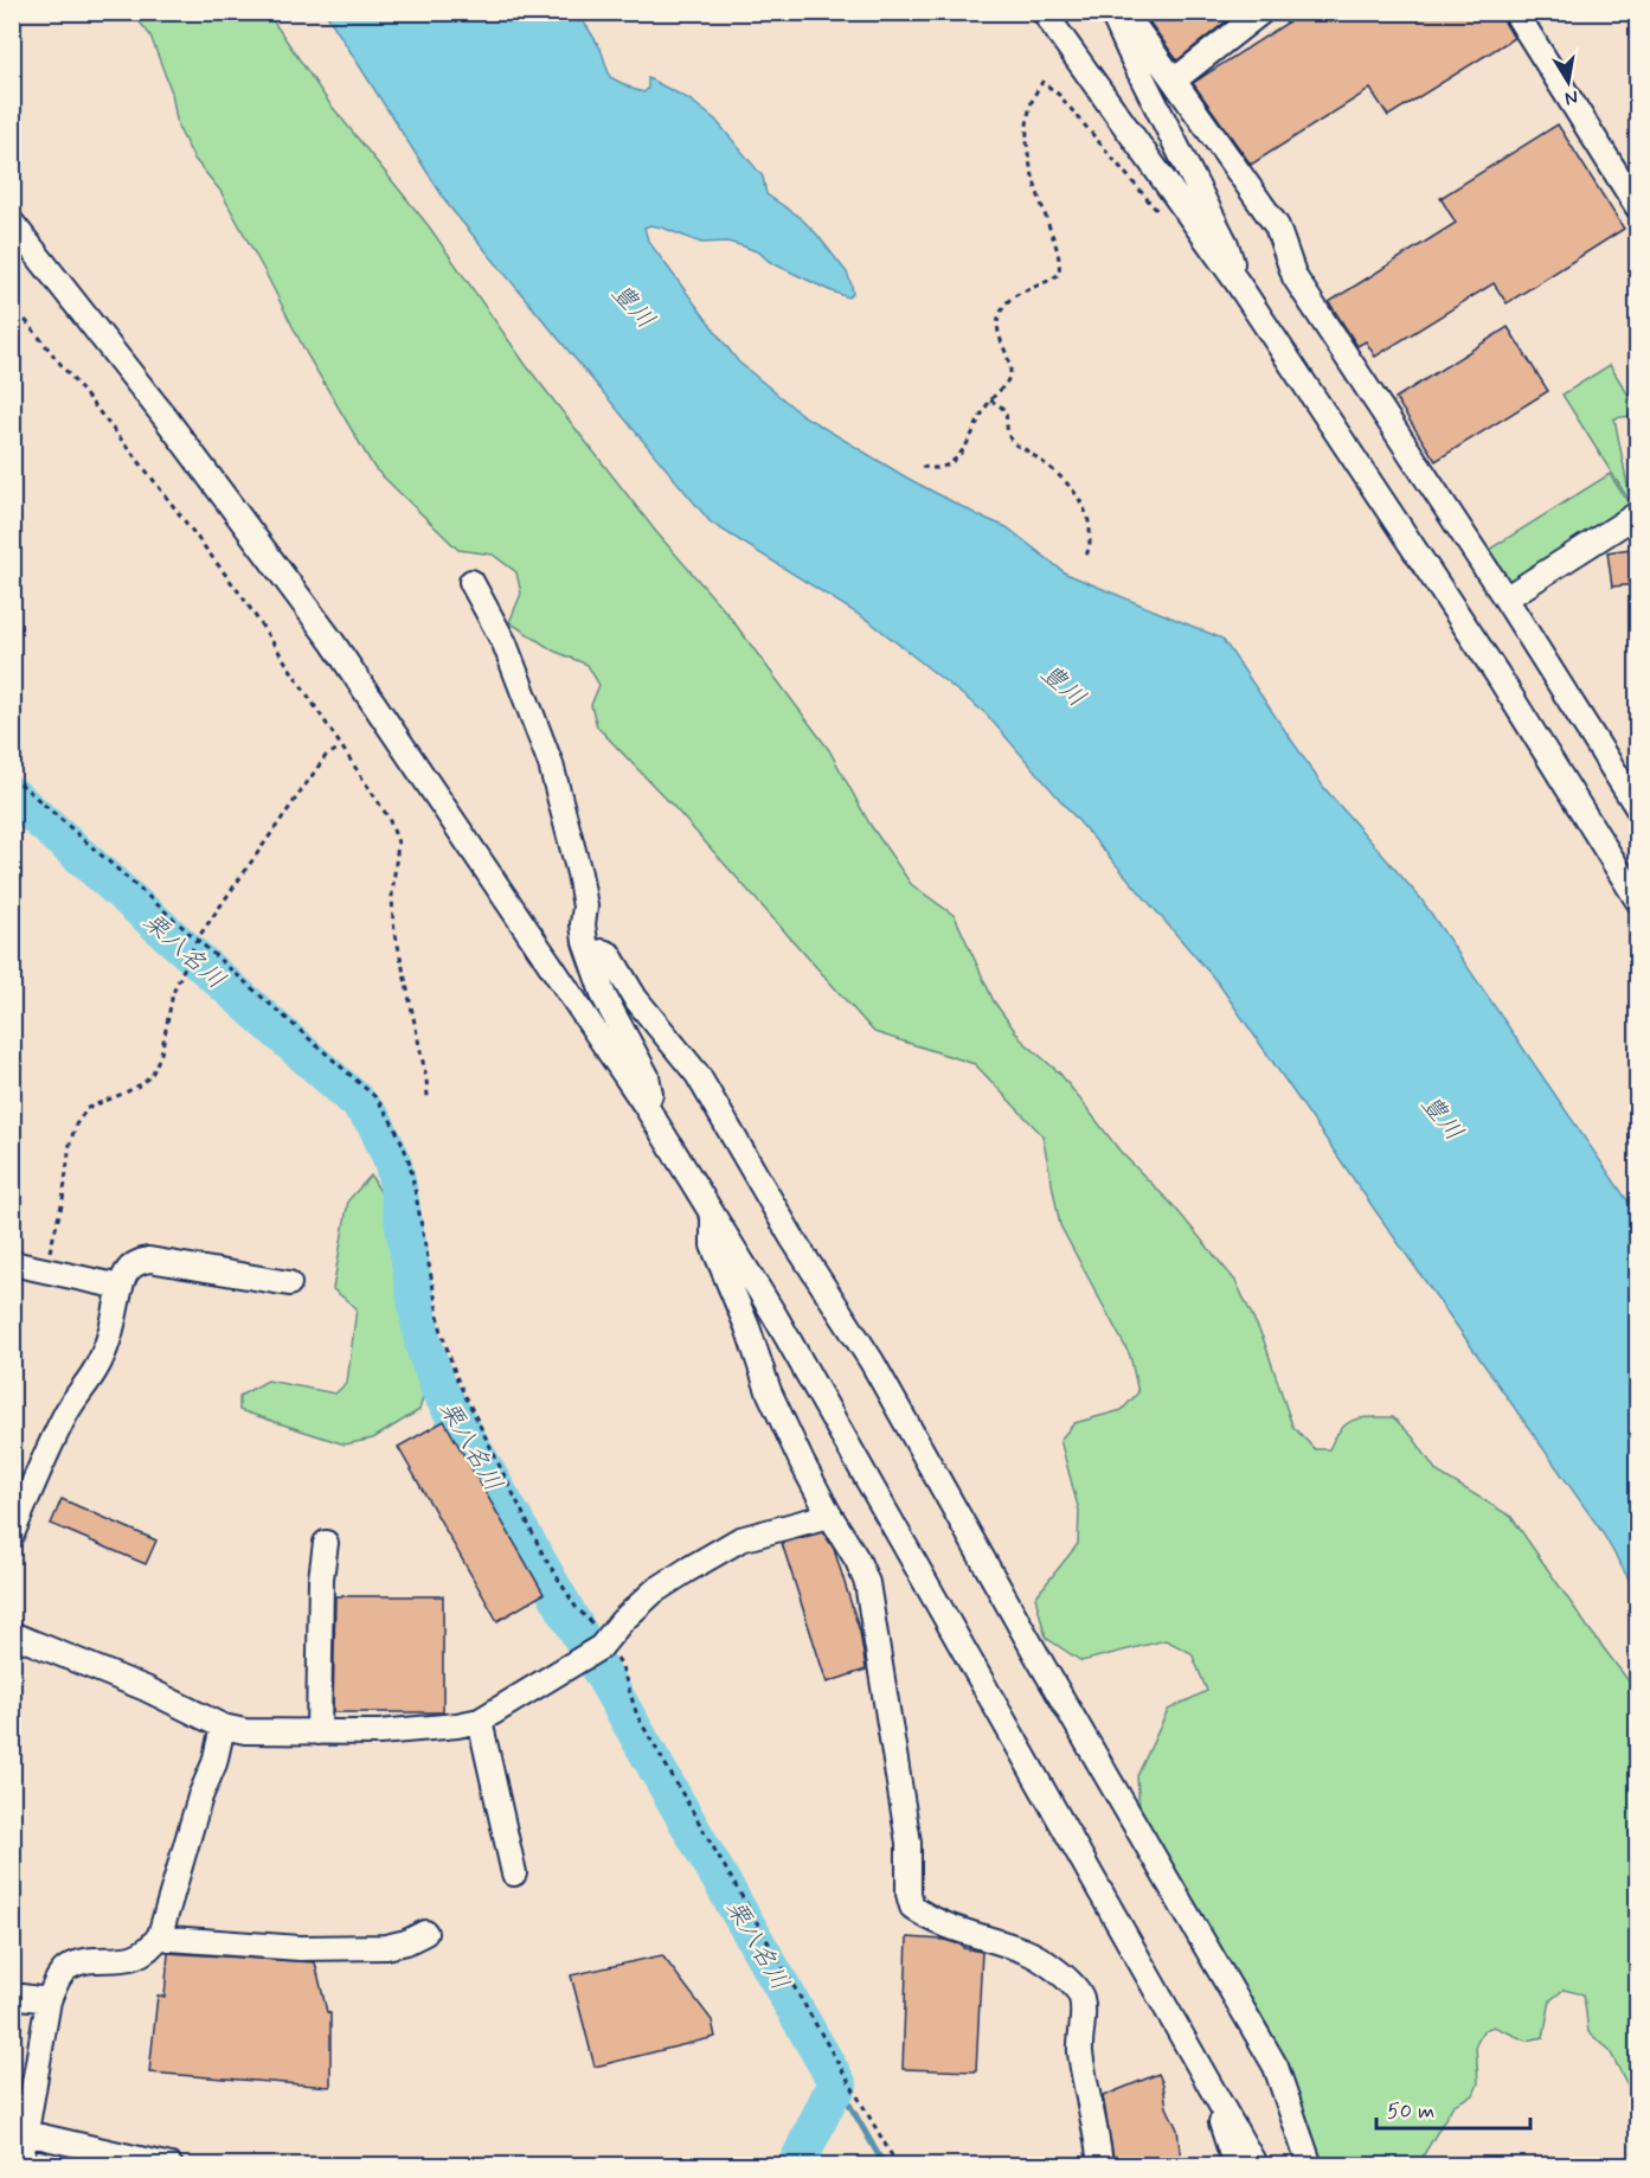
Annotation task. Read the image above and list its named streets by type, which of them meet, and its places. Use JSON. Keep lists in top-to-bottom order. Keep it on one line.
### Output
{"water":["豊川","栗八名川"],"scale_bar":"50 m","north":"bottom"}
